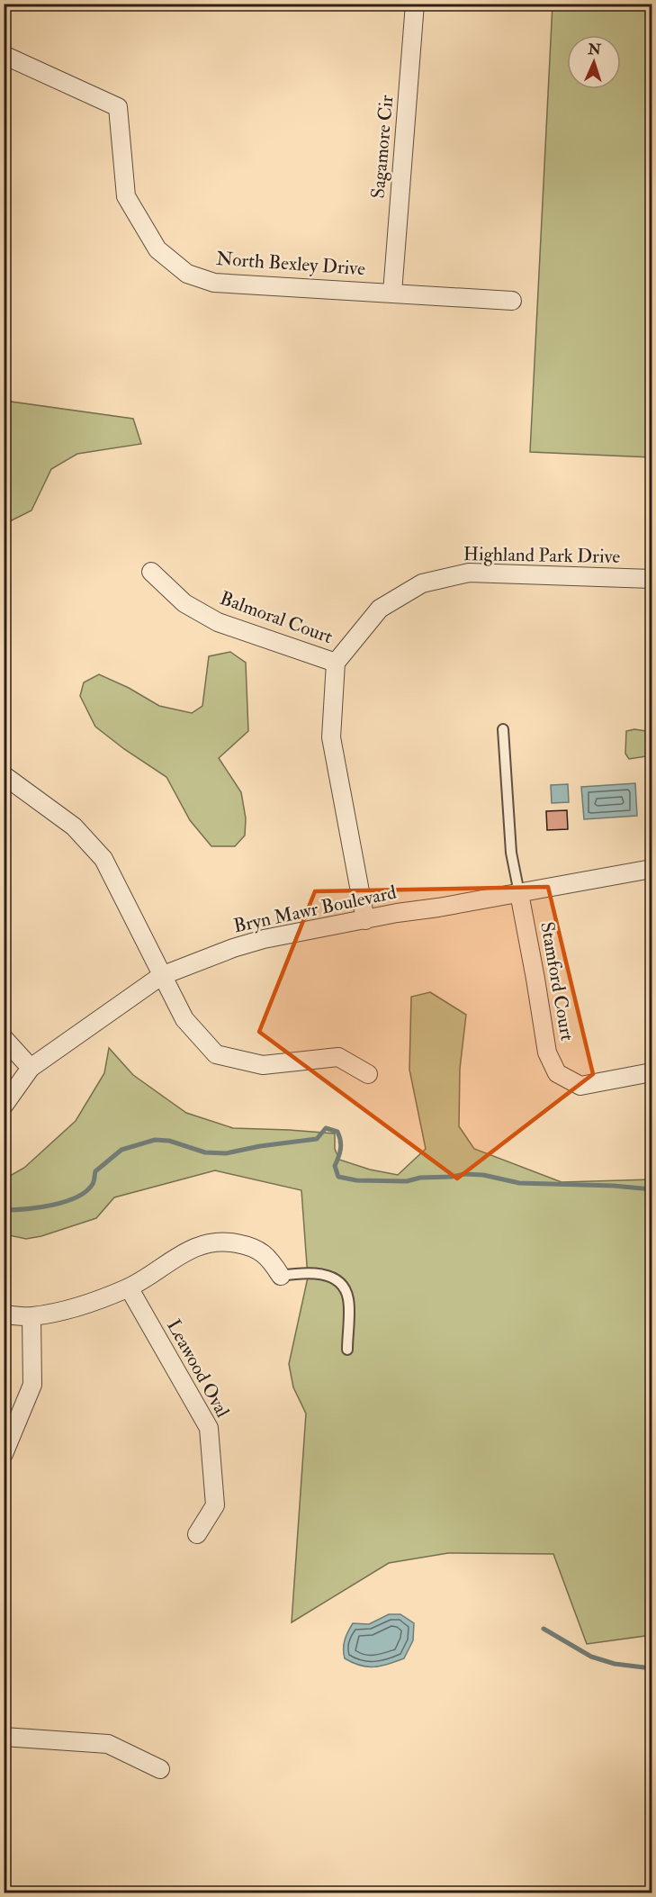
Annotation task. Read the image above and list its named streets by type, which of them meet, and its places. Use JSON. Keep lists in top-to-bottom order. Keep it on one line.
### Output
{"streets":{"street":["Sagamore Cir","North Bexley Drive","Highland Park Drive","Balmoral Court","Bryn Mawr Boulevard","Stamford Court","Leawood Oval"]},"crossings":[["Sagamore Cir","North Bexley Drive"],["Highland Park Drive","Balmoral Court"],["Bryn Mawr Boulevard","Stamford Court"]],"north":"top"}
